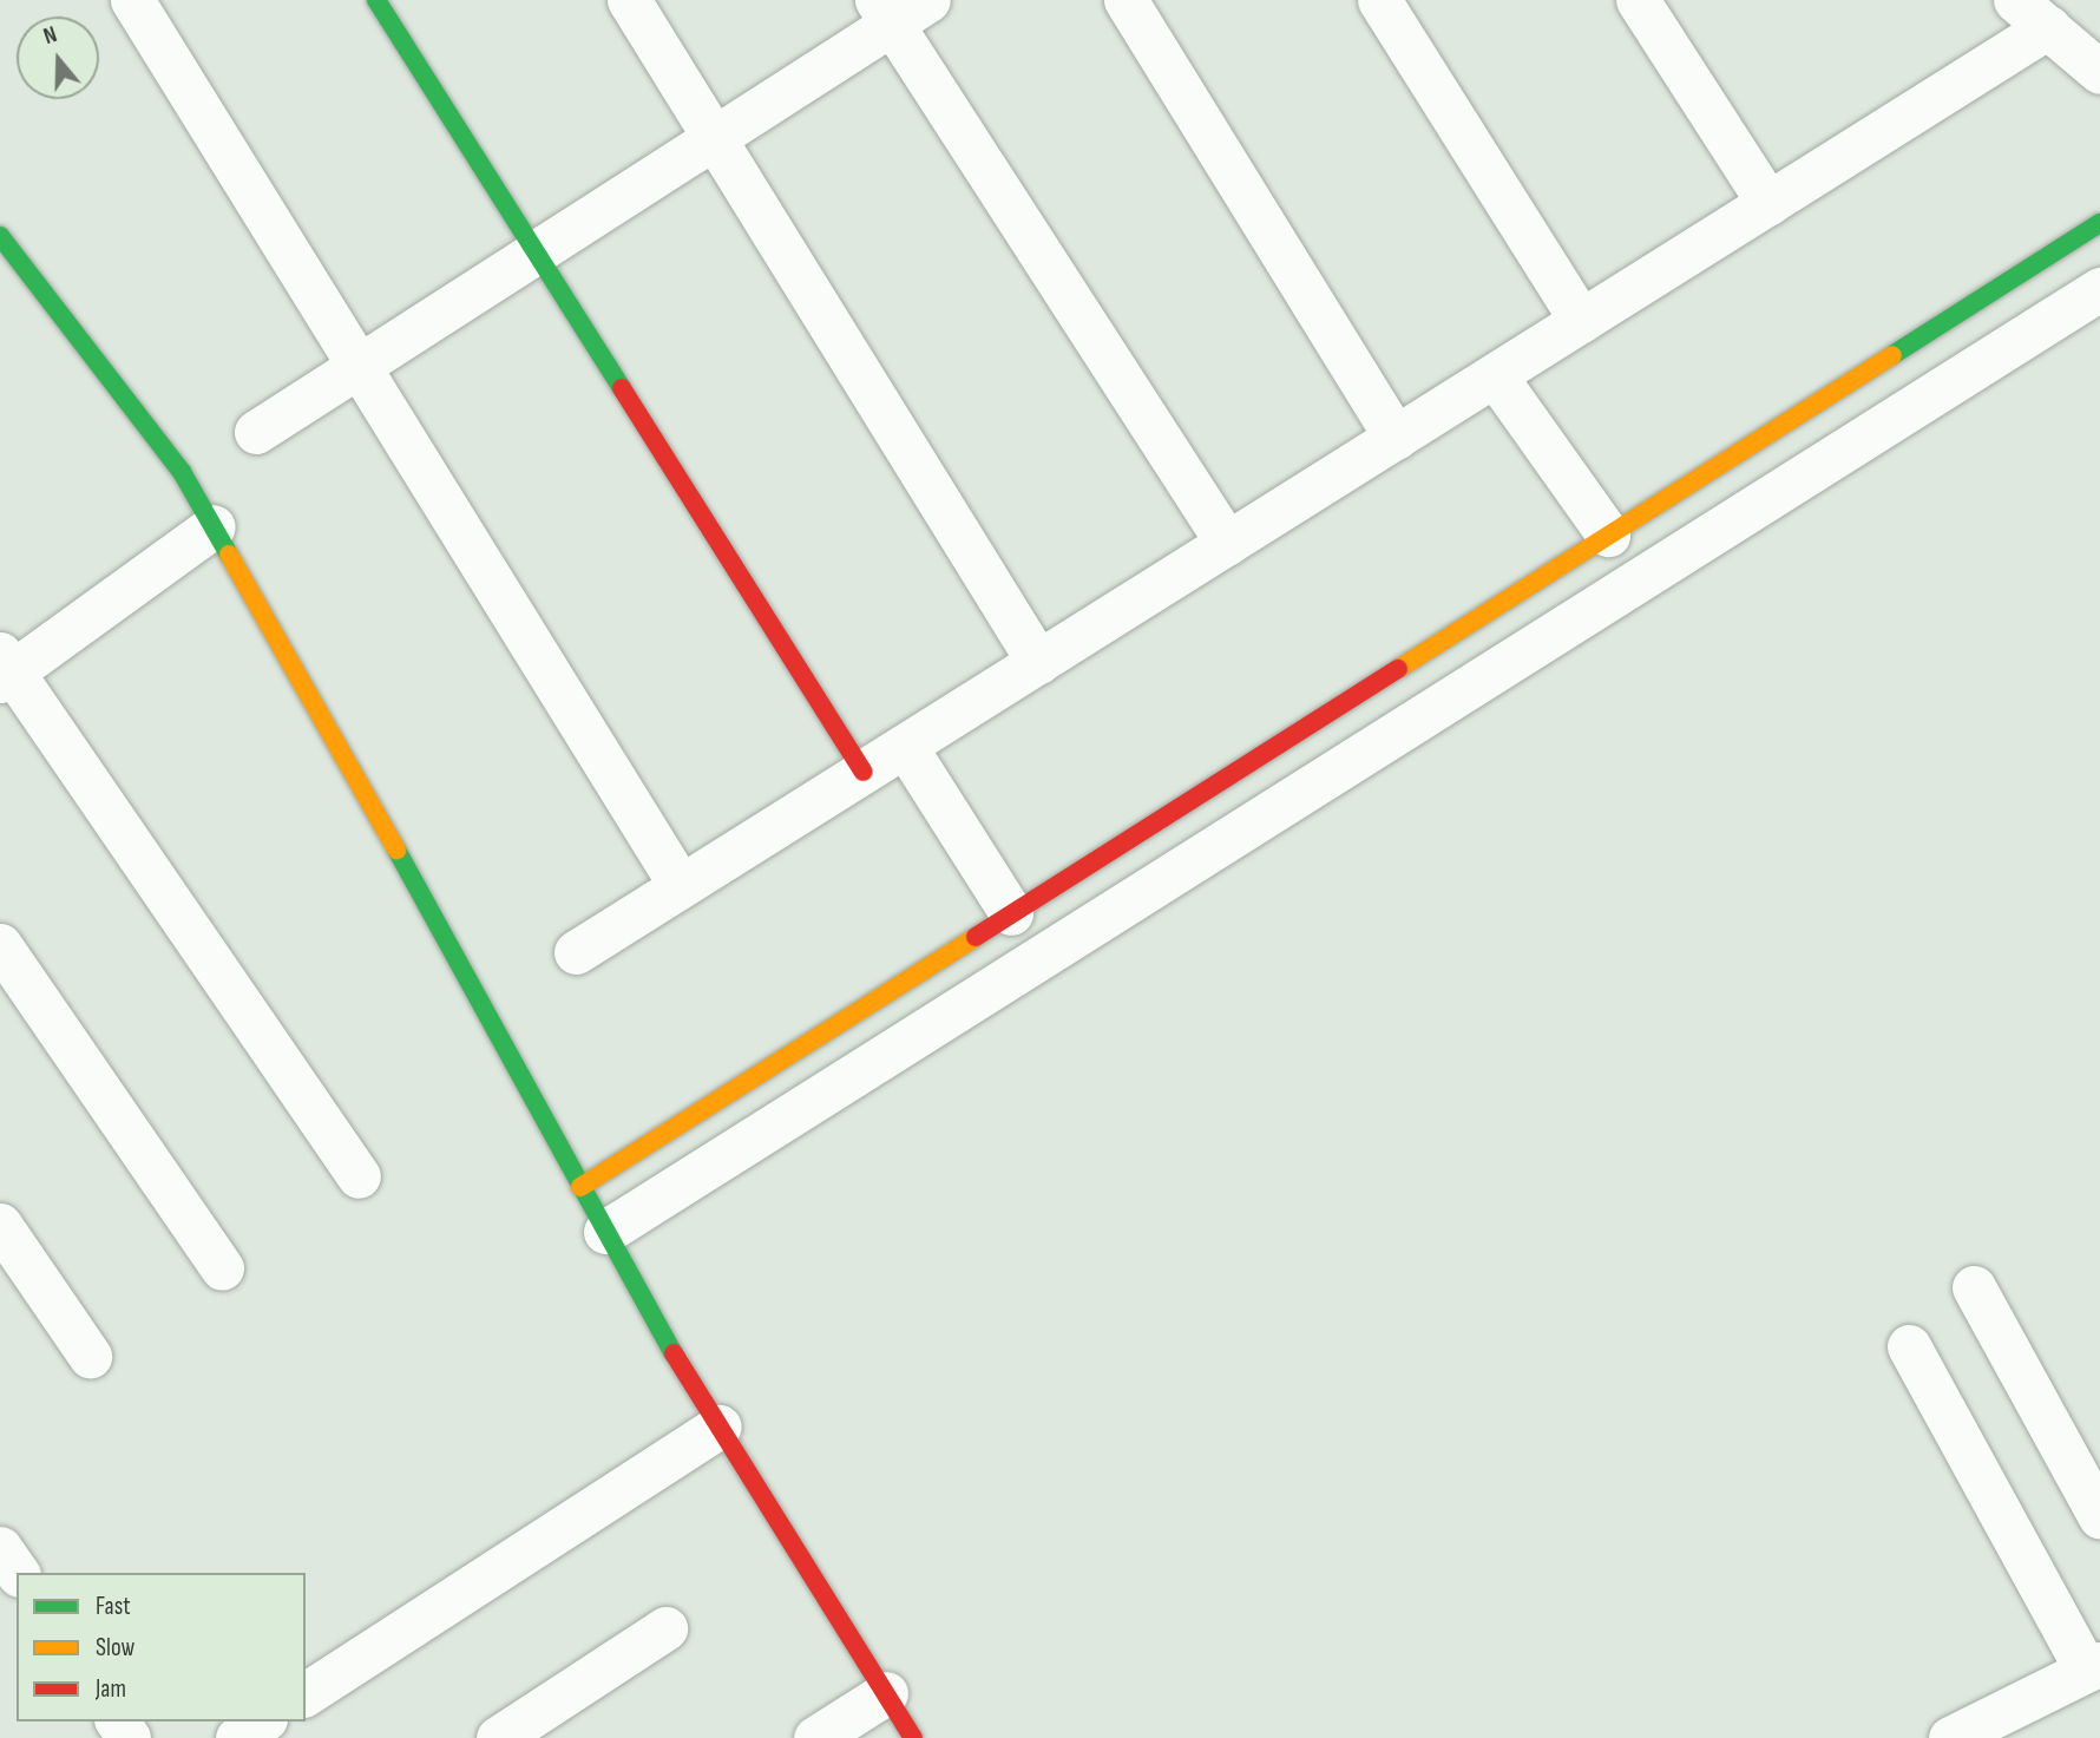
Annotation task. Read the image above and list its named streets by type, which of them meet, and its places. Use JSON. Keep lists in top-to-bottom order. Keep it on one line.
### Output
{"legend":["Fast","Slow","Jam"],"north":"top"}
